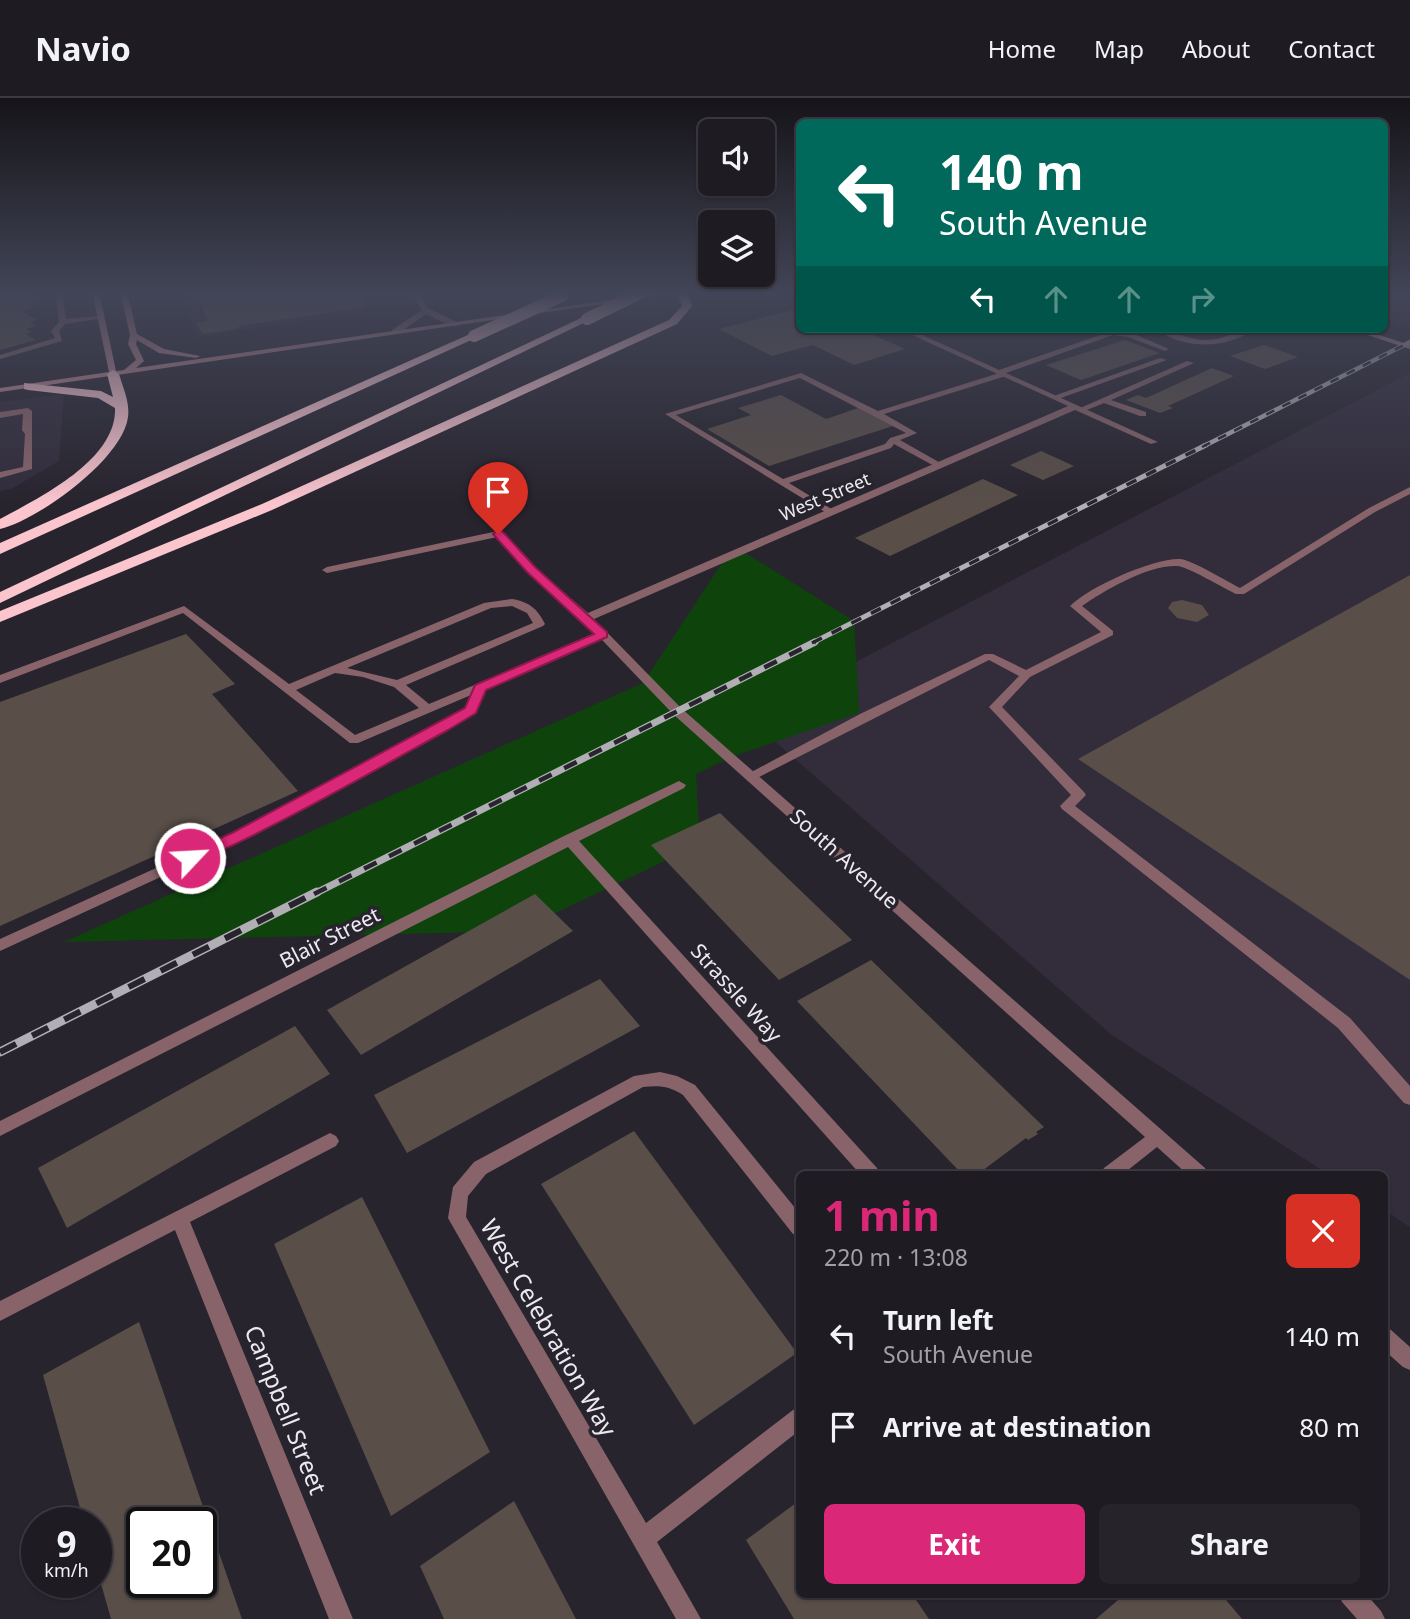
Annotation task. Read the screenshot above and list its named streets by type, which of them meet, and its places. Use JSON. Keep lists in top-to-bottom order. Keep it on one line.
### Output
{"streets":{"street":["West Street","South Avenue","Blair Street","Strassle Way","West Celebration Way","Campbell Street"]},"crossings":[["West Street","South Avenue"],["Blair Street","Strassle Way"]],"page":{"header":"Navio","nav":["Home","Map","About","Contact"],"turn":["140 m","South Avenue"],"heading":["1 min","220 m · 13:08"],"list":[{"name":"Turn left","note":"South Avenue","value":"140 m"},{"name":"Arrive at destination","value":"80 m"}],"buttons":["Exit","Share"],"speed":"9 km/h","limit":"20"}}
